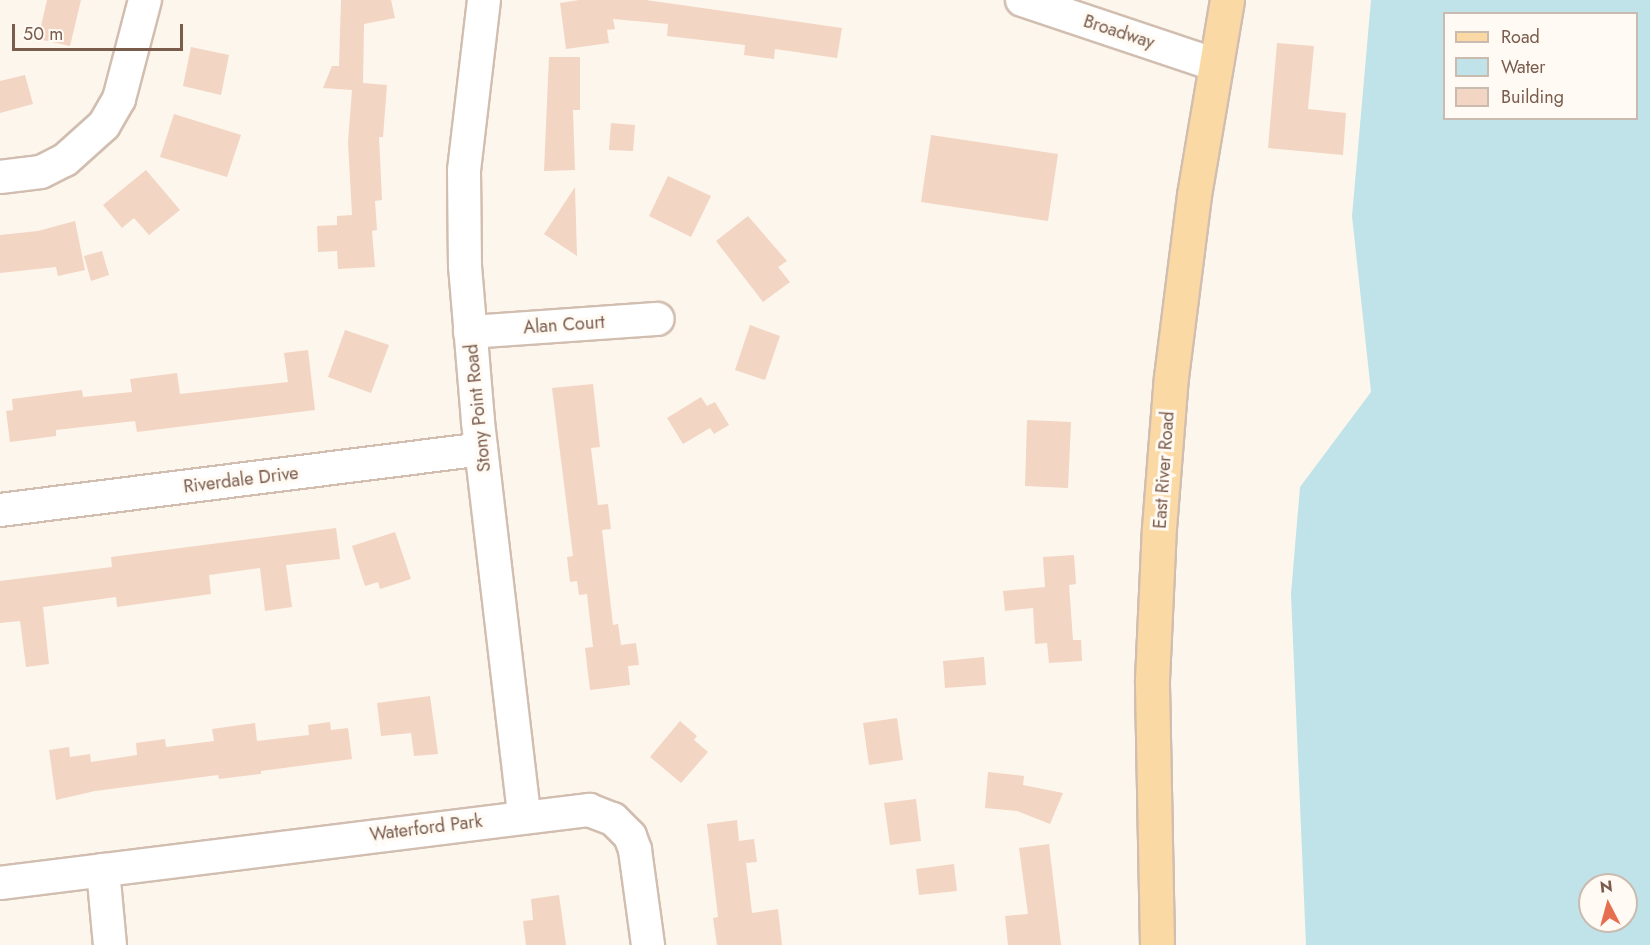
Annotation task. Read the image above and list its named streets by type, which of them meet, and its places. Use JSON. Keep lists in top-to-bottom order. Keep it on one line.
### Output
{"streets":{"main road":["East River Road"],"street":["Broadway","Alan Court","Stony Point Road","Riverdale Drive","Waterford Park"]},"crossings":[["Broadway","East River Road"],["Alan Court","Stony Point Road"],["Stony Point Road","Riverdale Drive"],["Stony Point Road","Waterford Park"]],"legend":["Road","Water","Building"],"scale_bar":"50 m","north":"top"}
